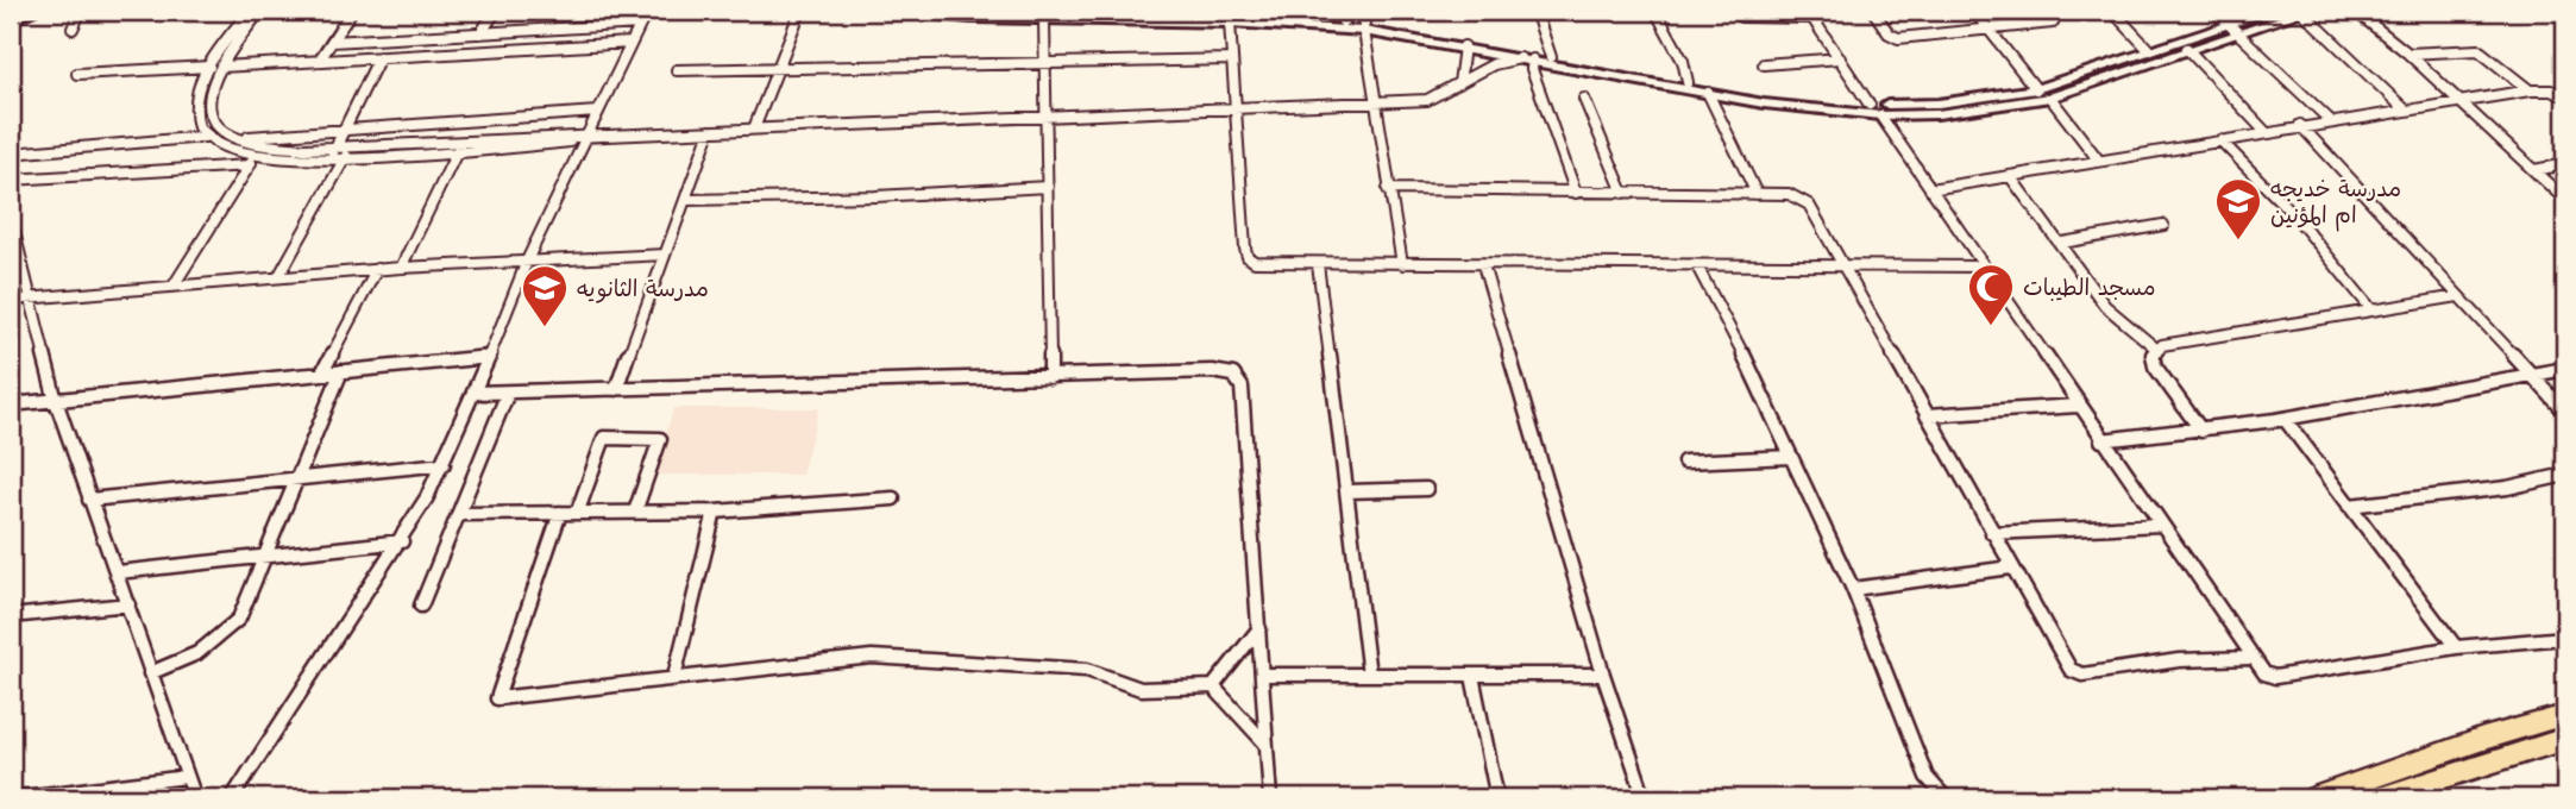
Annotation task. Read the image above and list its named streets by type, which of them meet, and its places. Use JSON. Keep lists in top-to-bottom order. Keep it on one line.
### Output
{"places":{"school or university":["مدرسة خديجه ام المؤنين","مدرسة الثانويه"],"mosque":["مسجد الطيبات"]}}
